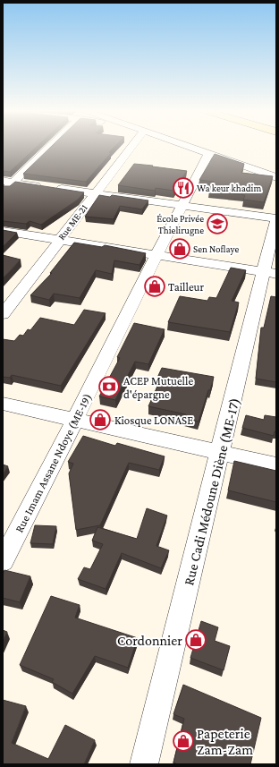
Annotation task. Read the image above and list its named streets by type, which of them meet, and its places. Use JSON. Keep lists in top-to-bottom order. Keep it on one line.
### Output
{"streets":{"street":["Rue ME-21","Rue Imam Assane Ndoye (ME-19)","Rue Cadi Médoune Diène (ME-17)"]},"places":{"restaurant":["Wa keur khadim"],"school or university":["École Privée Thielirugne"],"shop":["Sen Noflaye","Tailleur","Kiosque LONASE","Cordonnier","Papeterie Zam-Zam"],"bank":["ACEP Mutuelle d'épargne"]}}
